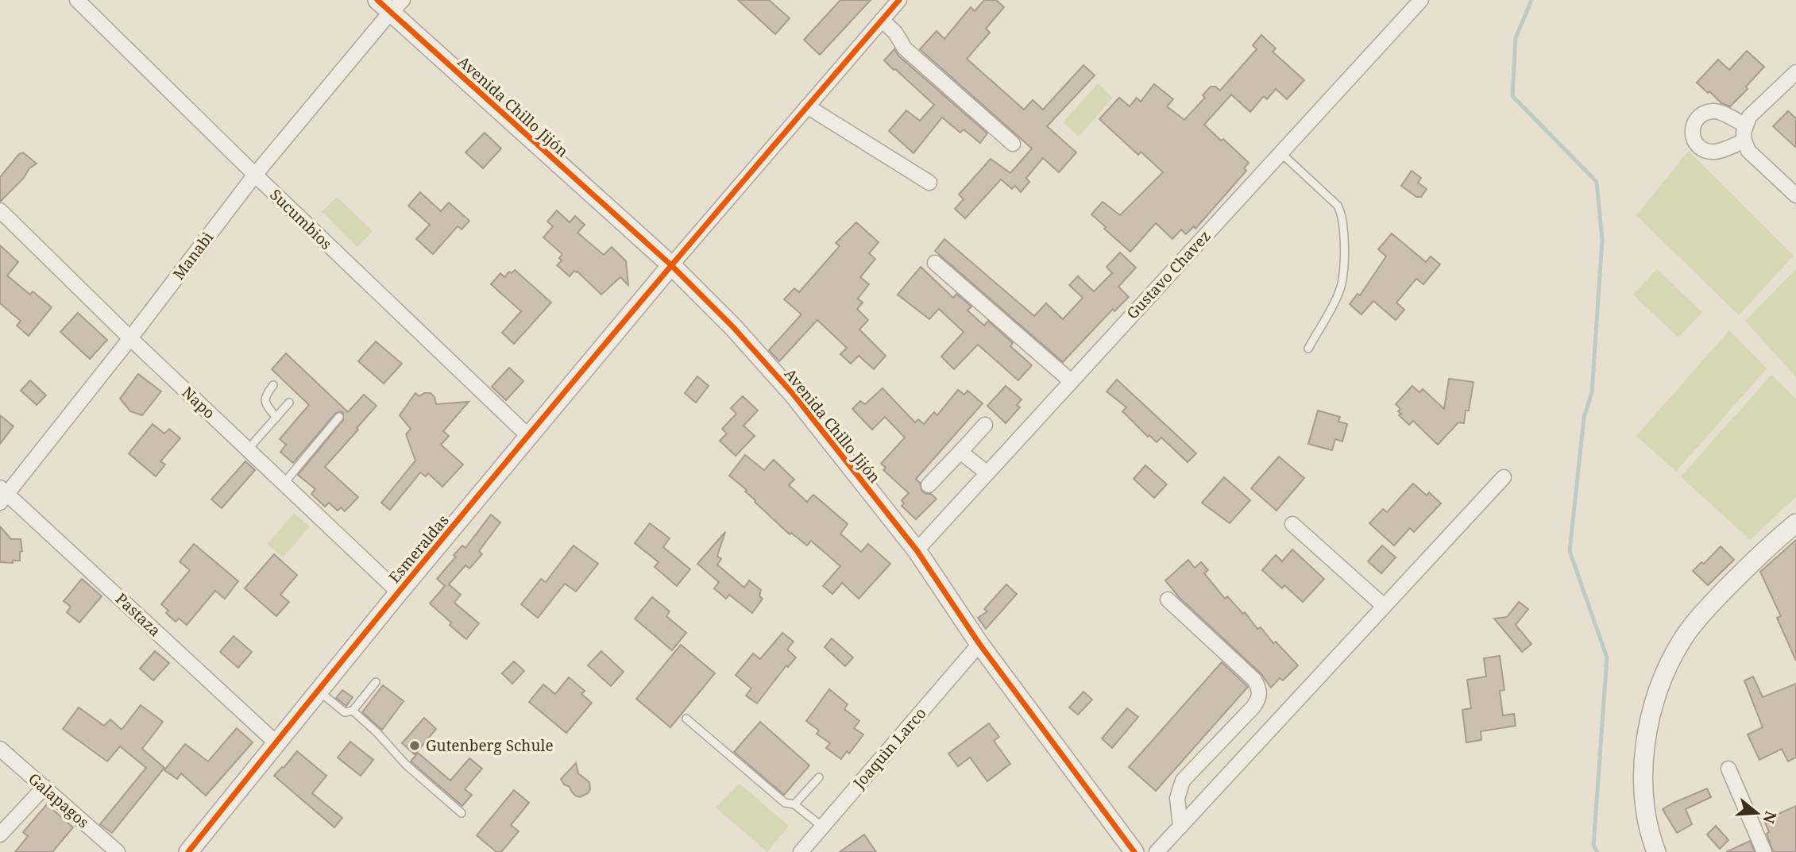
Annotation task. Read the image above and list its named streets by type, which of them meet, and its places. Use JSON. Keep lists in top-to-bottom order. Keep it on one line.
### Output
{"streets":{"street":["Avenida Chillo Jijón","Sucumbios","Manabì","Gustavo Chavez","Napo","Esmeraldas","Pastaza","Joaquìn Larco","Galapagos"]},"crossings":[["Avenida Chillo Jijón","Manabì"],["Avenida Chillo Jijón","Gustavo Chavez"],["Avenida Chillo Jijón","Esmeraldas"],["Avenida Chillo Jijón","Joaquìn Larco"],["Sucumbios","Manabì"],["Sucumbios","Esmeraldas"],["Manabì","Napo"],["Manabì","Pastaza"],["Napo","Esmeraldas"],["Esmeraldas","Pastaza"]],"places":["Gutenberg Schule"],"north":"right"}
